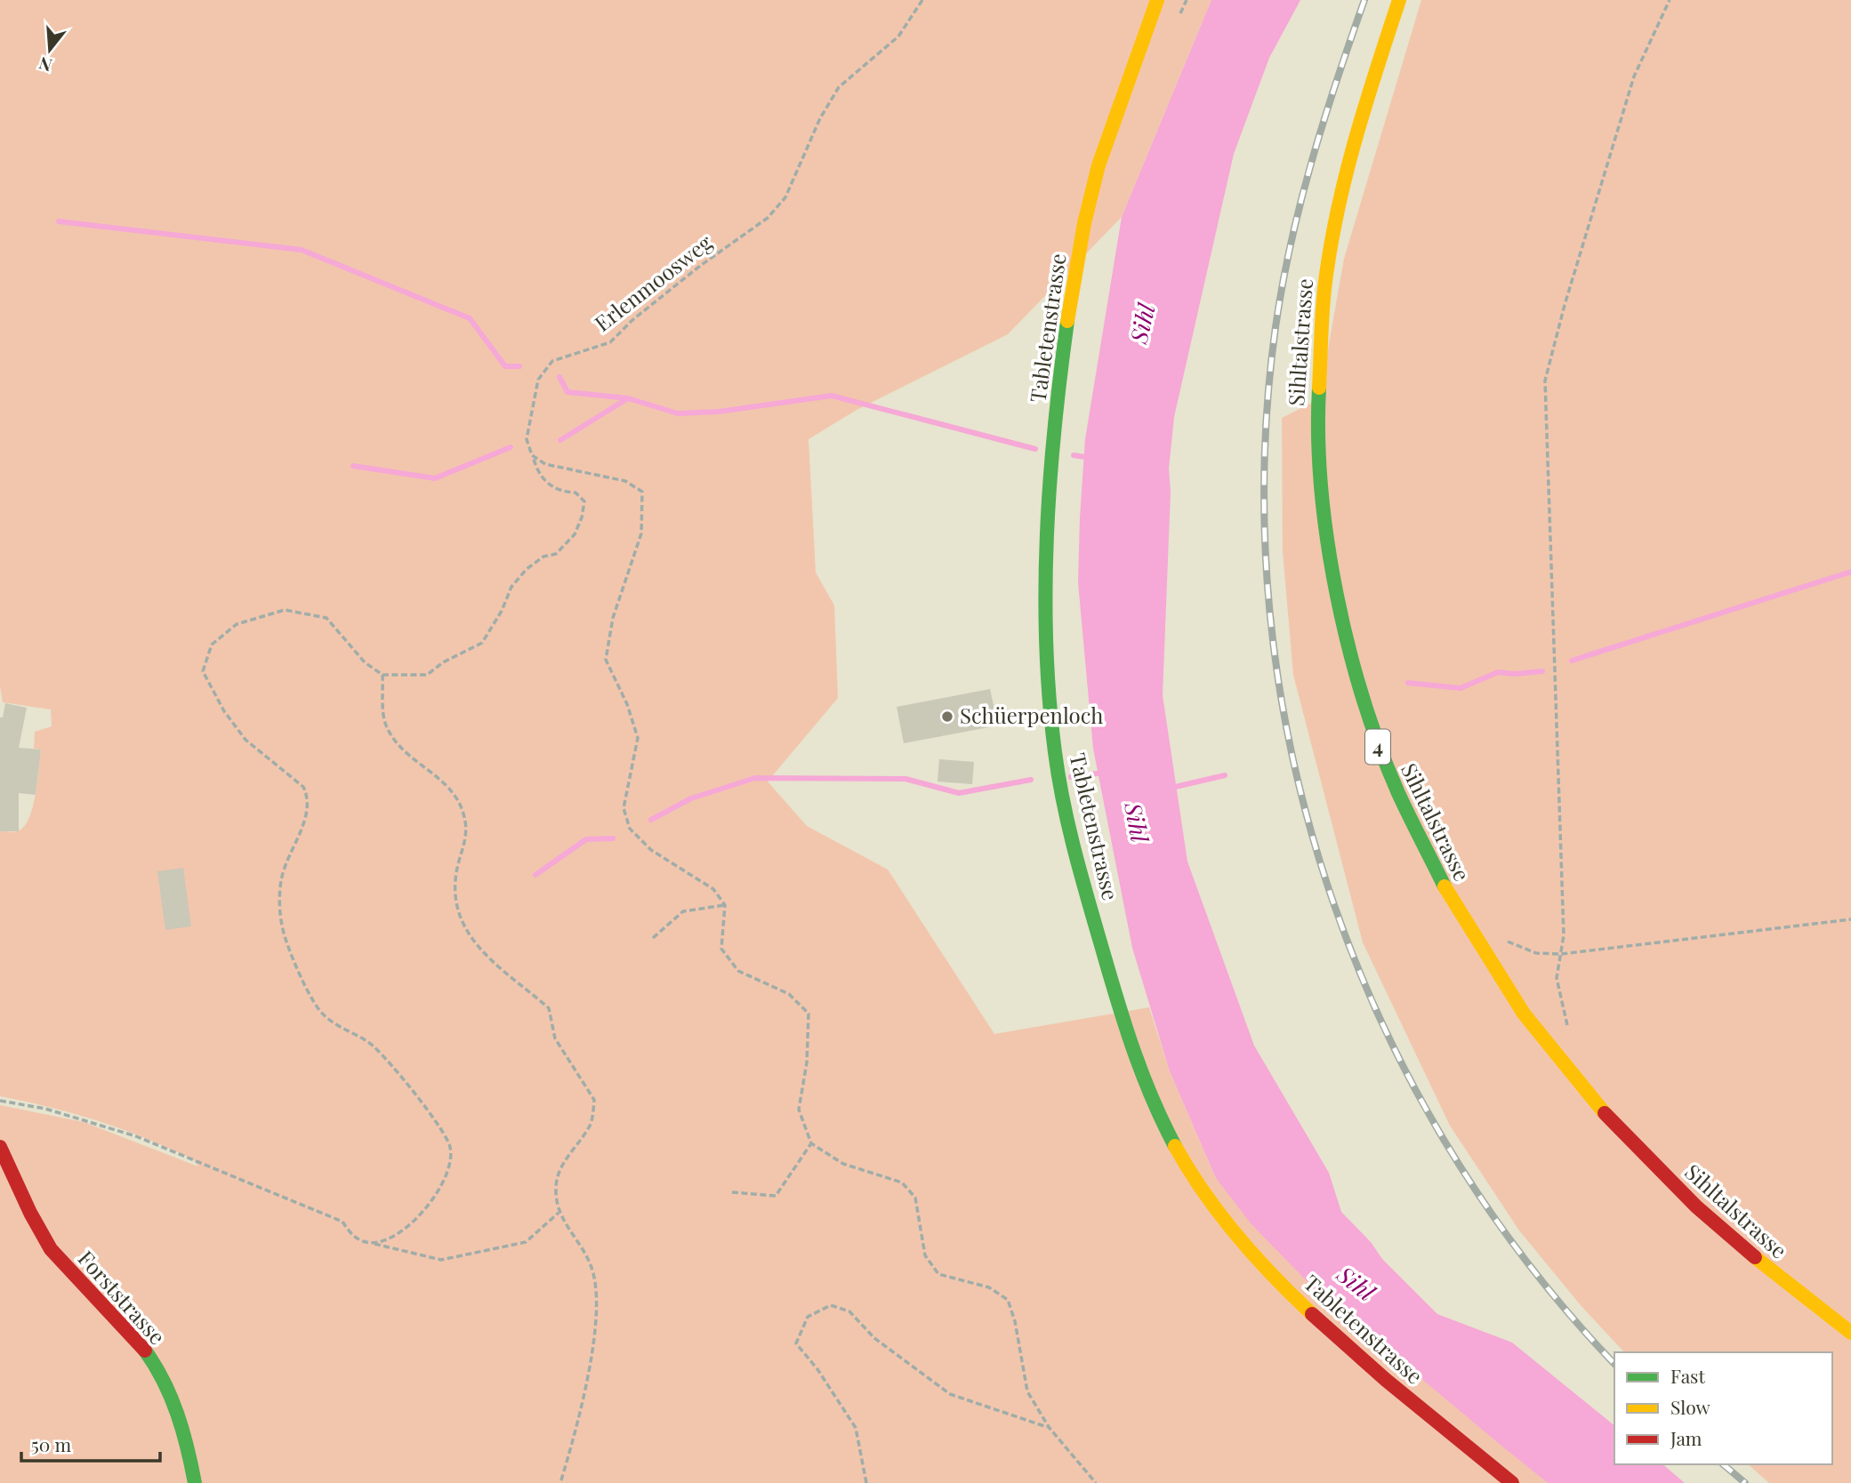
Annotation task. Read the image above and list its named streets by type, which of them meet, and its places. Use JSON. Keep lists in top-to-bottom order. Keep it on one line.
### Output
{"streets":{"street":["Tabletenstrasse","Sihltalstrasse","4","Forststrasse"],"path":["Erlenmoosweg"]},"water":["Sihl"],"places":["Schüerpenloch"],"legend":["Fast","Slow","Jam"],"scale_bar":"50 m","north":"bottom"}
